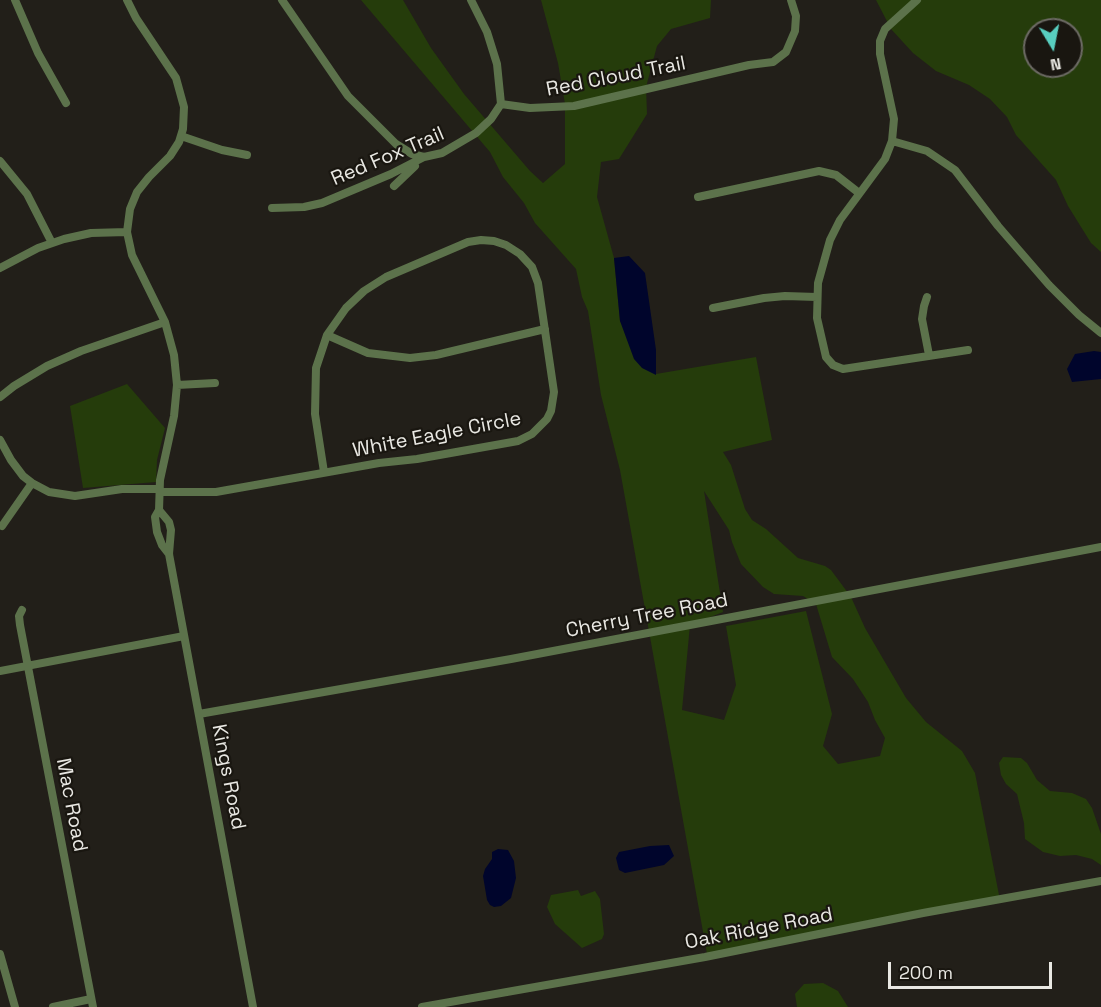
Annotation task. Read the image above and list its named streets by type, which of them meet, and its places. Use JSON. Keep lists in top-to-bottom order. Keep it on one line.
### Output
{"streets":{"street":["Red Cloud Trail","Red Fox Trail","White Eagle Circle","Cherry Tree Road","Kings Road","Mac Road","Oak Ridge Road"]},"crossings":[["Red Cloud Trail","Red Fox Trail"],["Cherry Tree Road","Kings Road"]],"scale_bar":"200 m","north":"bottom"}
